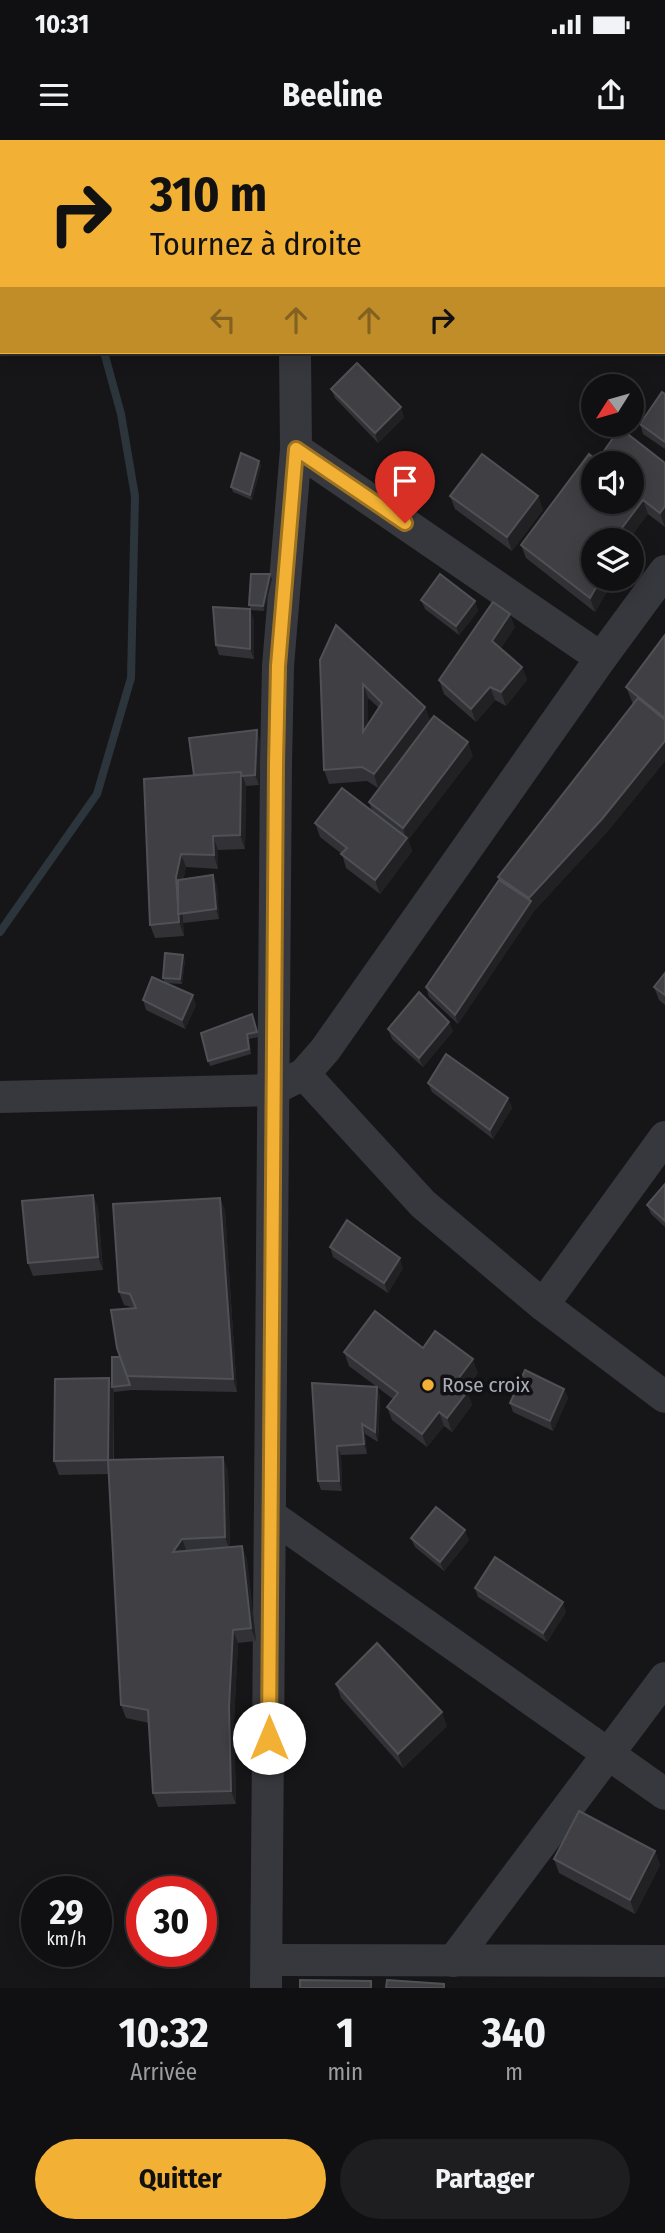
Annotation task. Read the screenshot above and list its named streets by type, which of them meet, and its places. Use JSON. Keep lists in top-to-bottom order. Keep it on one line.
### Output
{"places":["Rose croix"],"north":"bottom left","page":{"status":"10:31","header":"Beeline","turn":["310 m","Tournez à droite"],"speed":"29 km/h","limit":"30","eta":["10:32","Arrivée","1","min","340","m"],"buttons":["Quitter","Partager"]}}
